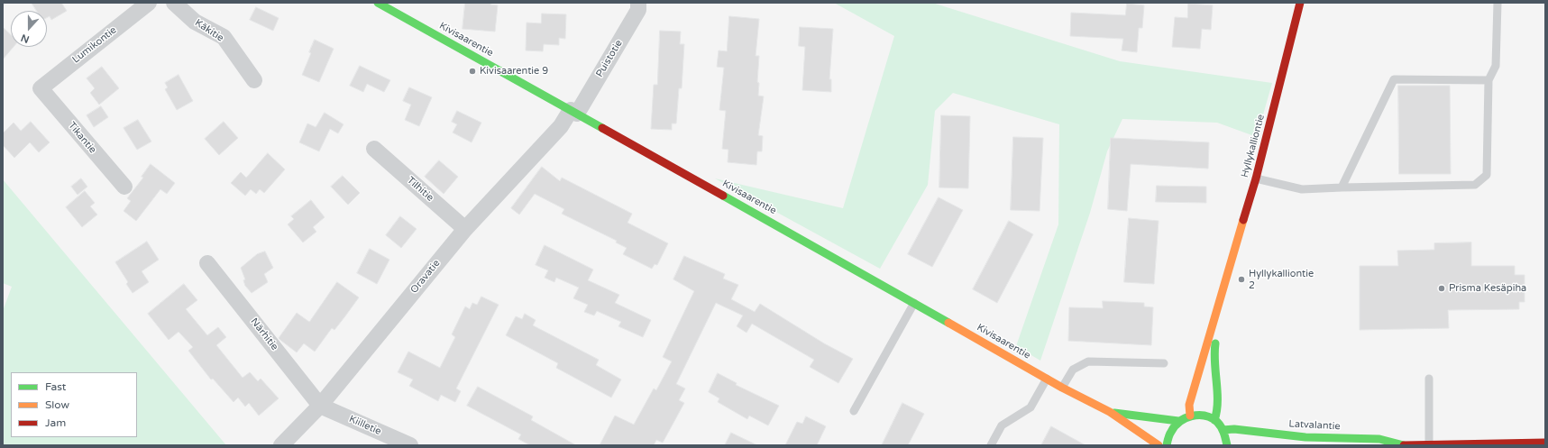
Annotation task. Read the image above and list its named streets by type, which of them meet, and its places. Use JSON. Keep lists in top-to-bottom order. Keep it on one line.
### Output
{"streets":{"street":["Käkitie","Kivisaarentie","Lumikontie","Puistotie","Tikantie","Hyllykalliontie","Tilhitie","Oravatie","Närhitie","Kiilletie","Latvalantie"]},"crossings":[["Kivisaarentie","Puistotie"],["Kivisaarentie","Oravatie"],["Lumikontie","Tikantie"],["Puistotie","Oravatie"],["Tilhitie","Oravatie"],["Oravatie","Närhitie"],["Oravatie","Kiilletie"],["Närhitie","Kiilletie"]],"places":["Kivisaarentie 9","Hyllykalliontie 2","Prisma Kesäpiha"],"legend":["Fast","Slow","Jam"],"north":"bottom"}
